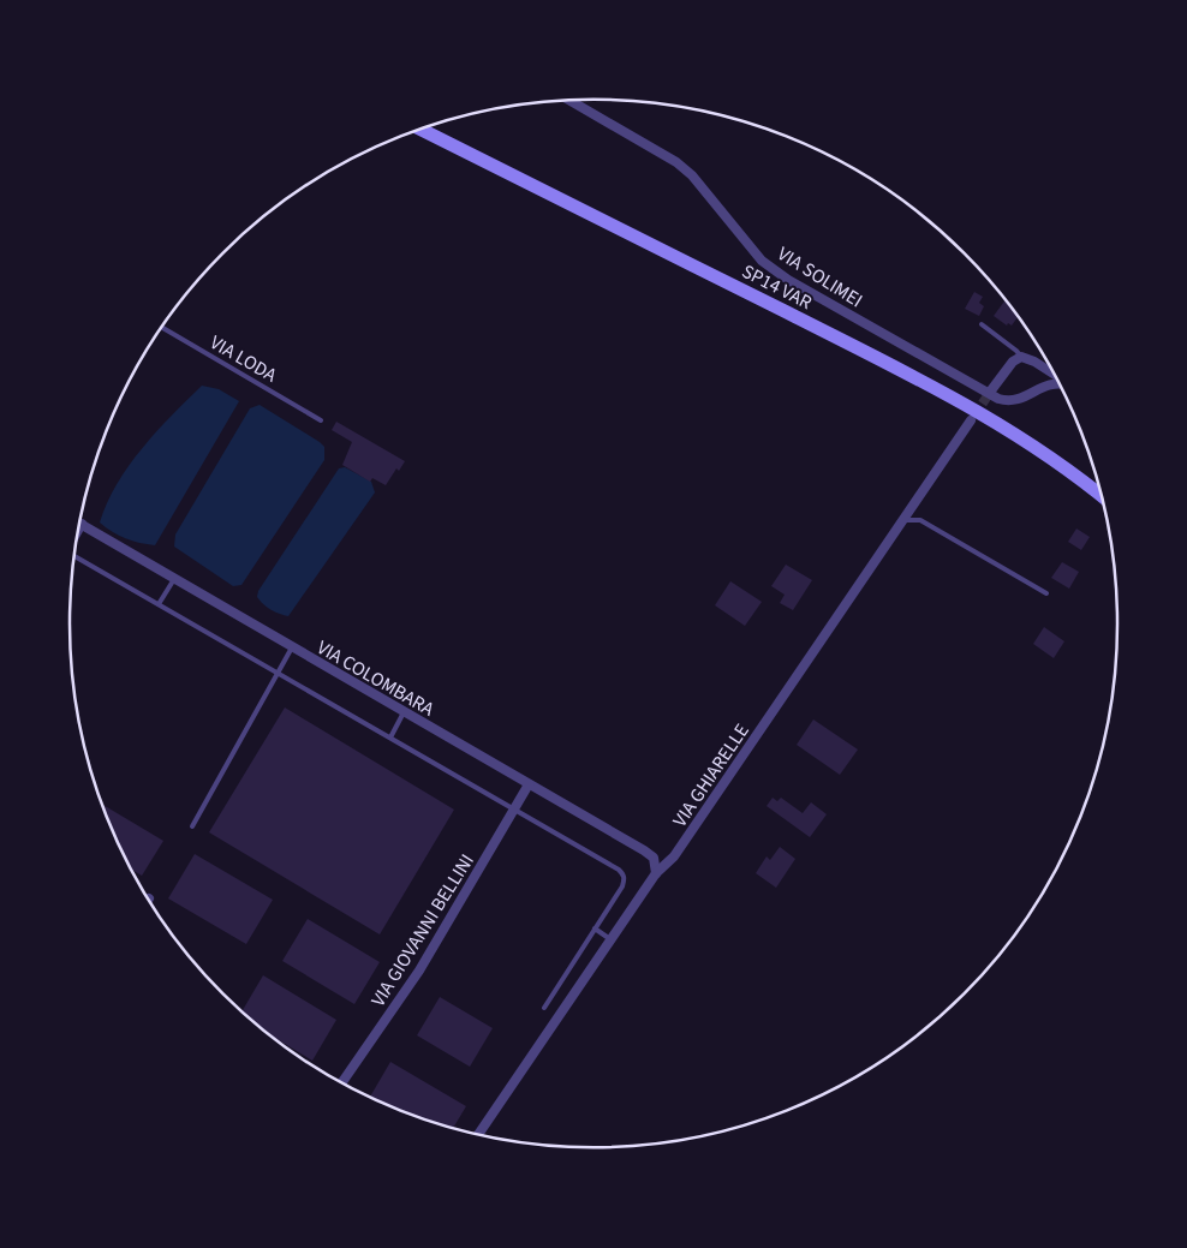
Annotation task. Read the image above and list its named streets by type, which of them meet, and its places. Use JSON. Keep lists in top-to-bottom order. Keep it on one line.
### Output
{"streets":{"main road":["SP14 VAR"],"street":["VIA SOLIMEI","VIA COLOMBARA","VIA GHIARELLE","VIA GIOVANNI BELLINI"],"lane":["VIA LODA"]},"crossings":[["VIA COLOMBARA","VIA GHIARELLE"],["VIA COLOMBARA","VIA GIOVANNI BELLINI"]]}
